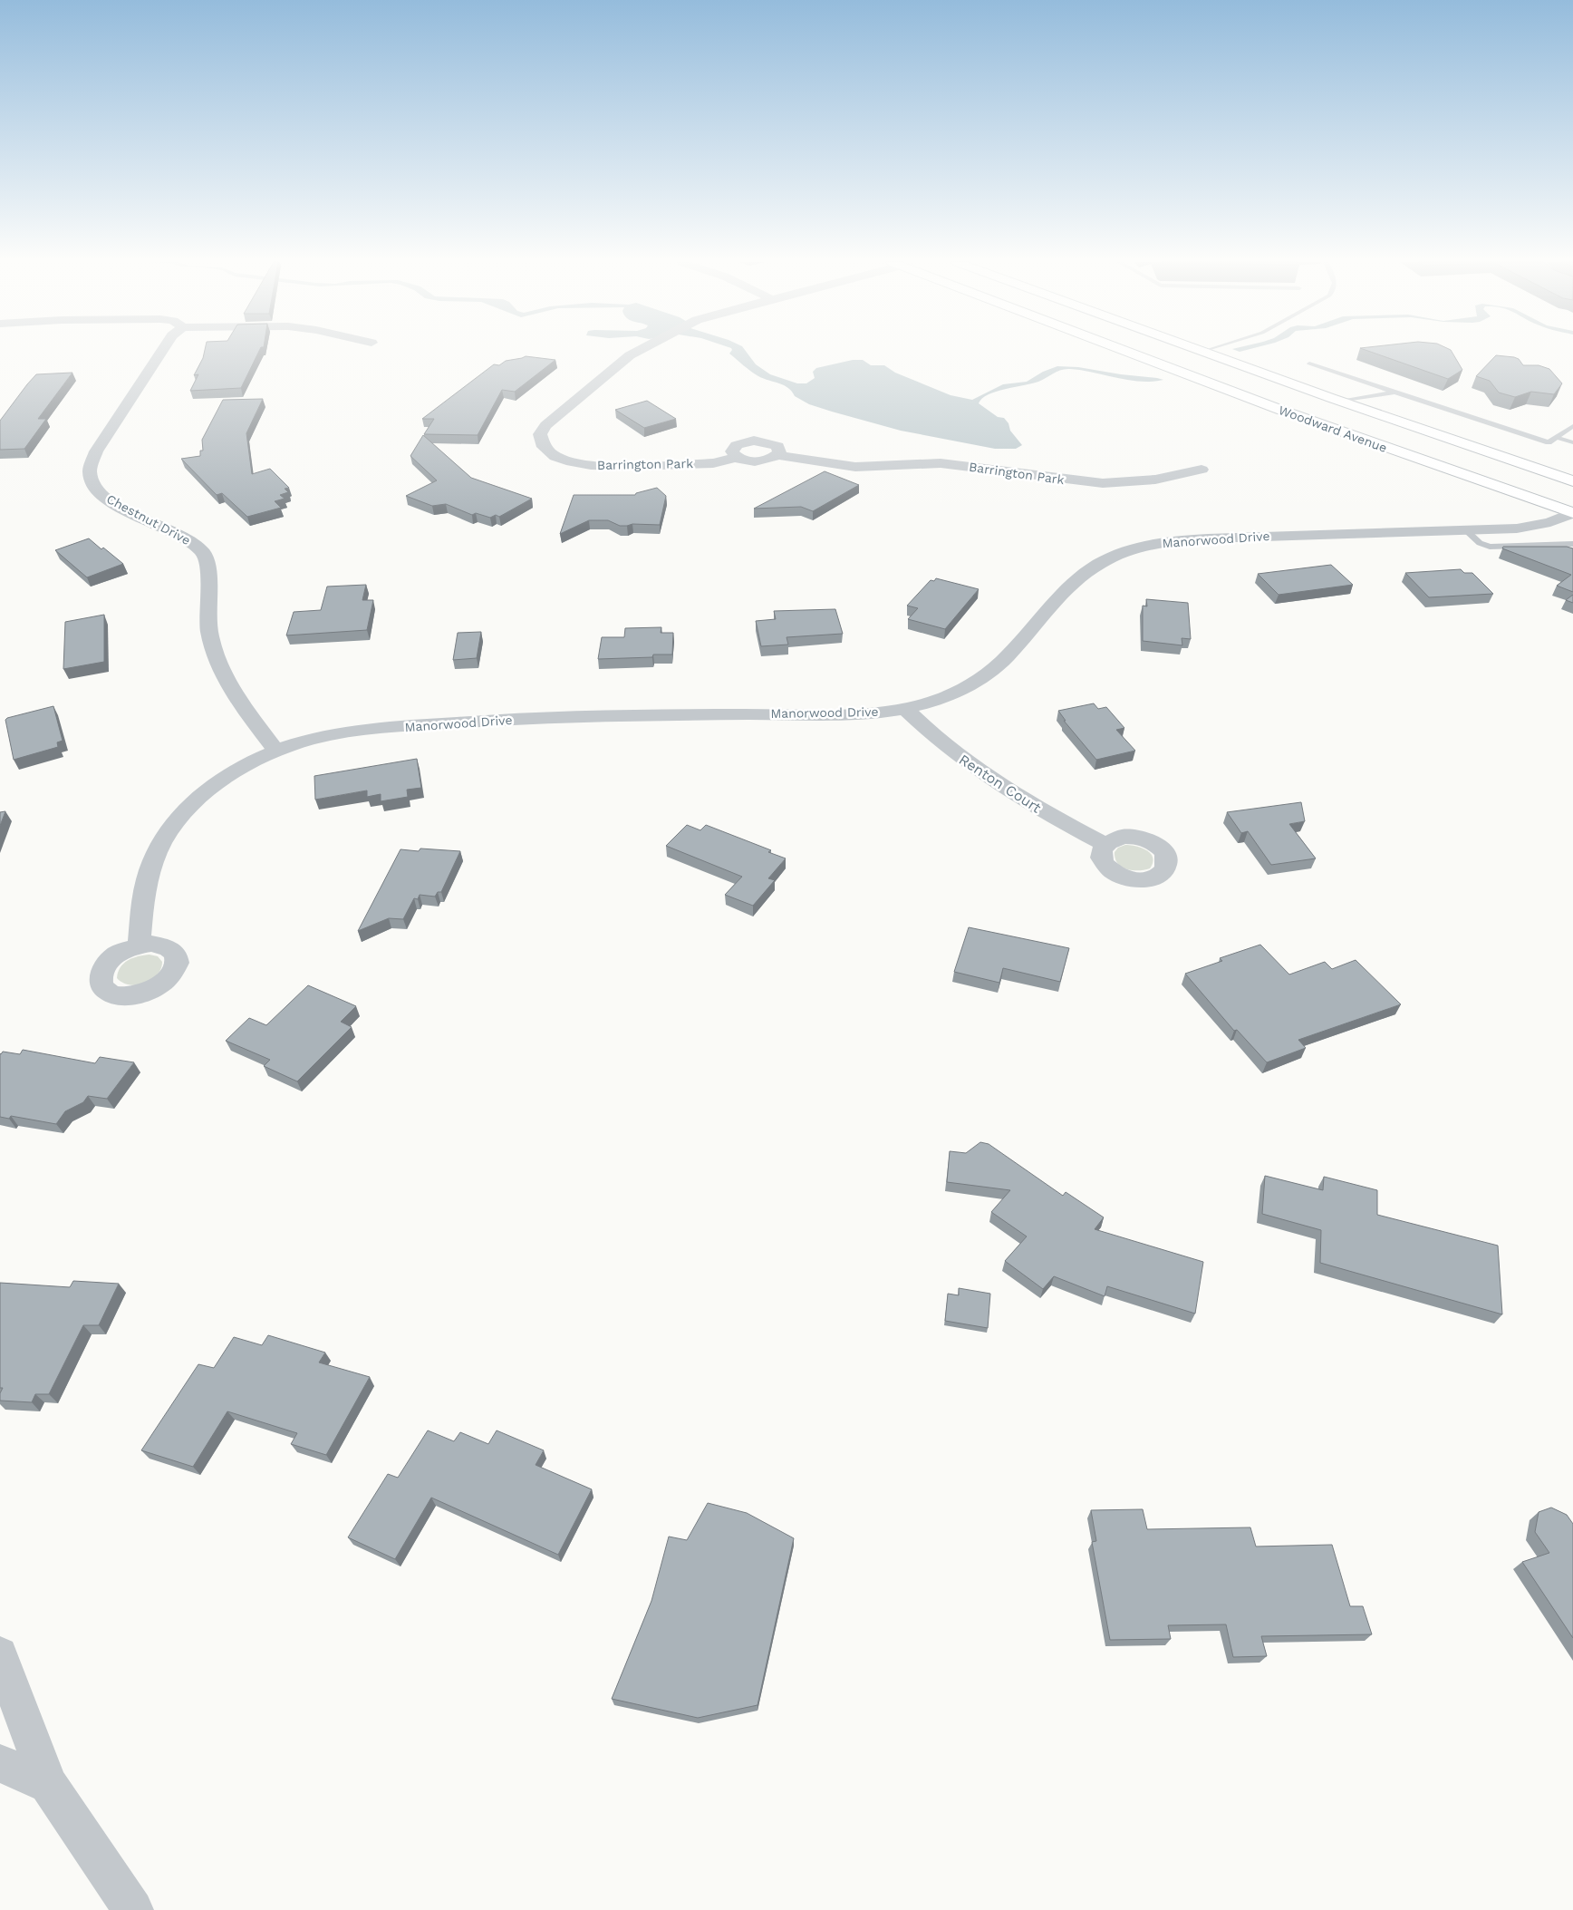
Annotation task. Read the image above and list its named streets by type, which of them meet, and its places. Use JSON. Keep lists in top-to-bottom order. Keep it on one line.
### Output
{"streets":{"main road":["Woodward Avenue"],"street":["Barrington Park","Chestnut Drive","Manorwood Drive","Renton Court"]},"crossings":[["Woodward Avenue","Manorwood Drive"],["Chestnut Drive","Manorwood Drive"],["Manorwood Drive","Renton Court"]]}
